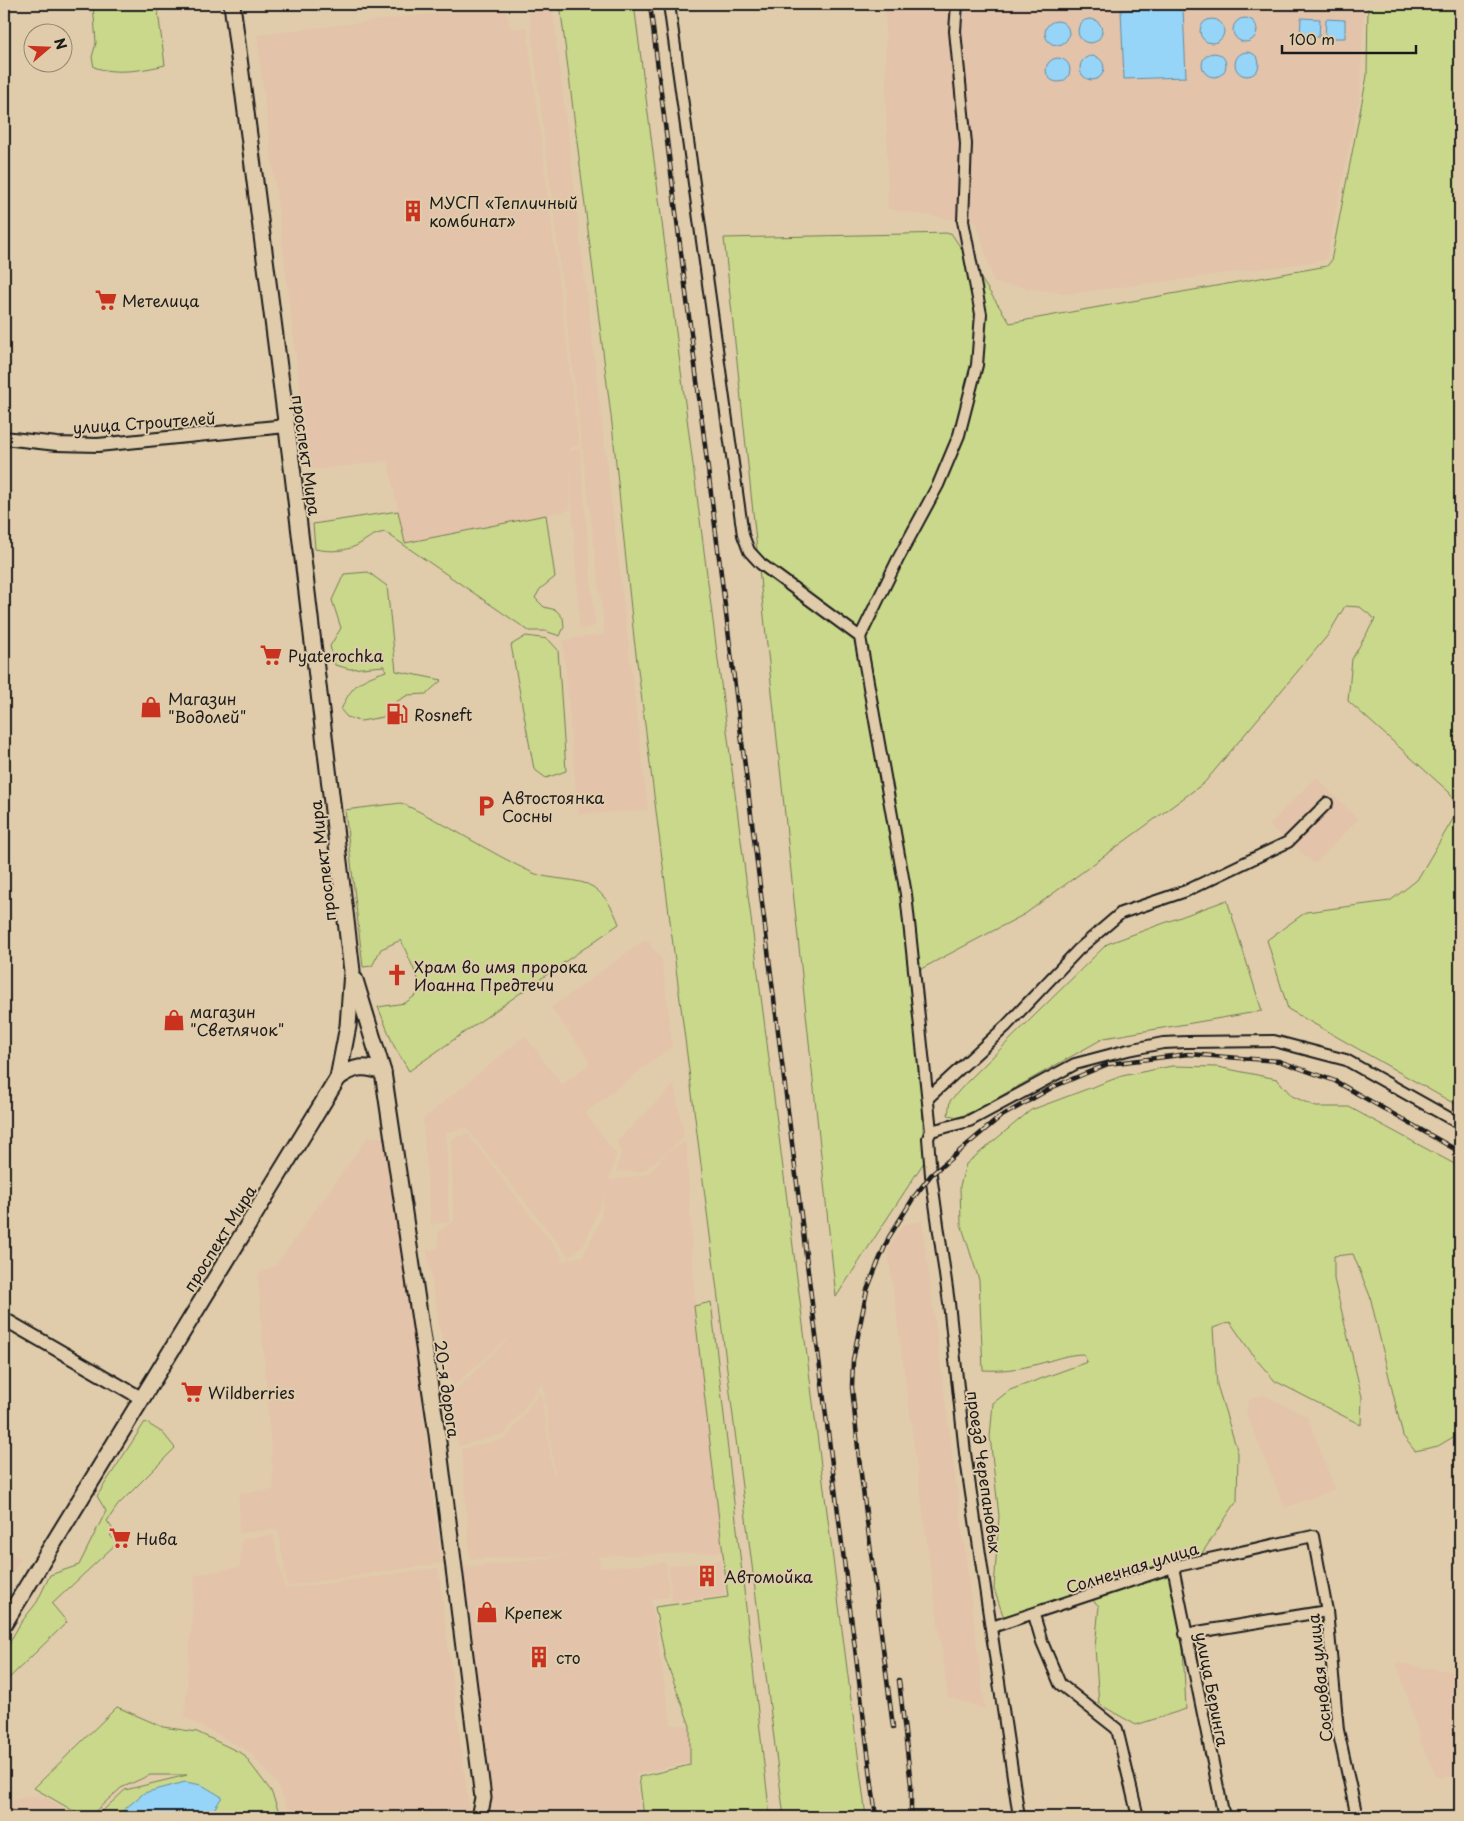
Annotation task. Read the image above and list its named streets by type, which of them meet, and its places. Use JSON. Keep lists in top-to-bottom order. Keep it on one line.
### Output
{"streets":{"main road":["проспект Мира","20-я дорога"],"street":["улица Строителей","проезд Черепановых","Солнечная улица","Сосновая улица","улица Беринга"]},"crossings":[["улица Строителей","проспект Мира"],["проспект Мира","20-я дорога"],["проезд Черепановых","Солнечная улица"],["Солнечная улица","Сосновая улица"],["Солнечная улица","улица Беринга"]],"places":{"building":["МУСП «Тепличный комбинат»","Автомойка","сто"],"supermarket":["Метелица","Pyaterochka","Wildberries","Нива"],"shop":["Магазин \"Водолей\"","магазин \"Светлячок\"","Крепеж"],"fuel station":["Rosneft"],"parking":["Автостоянка Сосны"],"church":["Храм во имя пророка Иоанна Предтечи"]},"scale_bar":"100 m","north":"right"}
